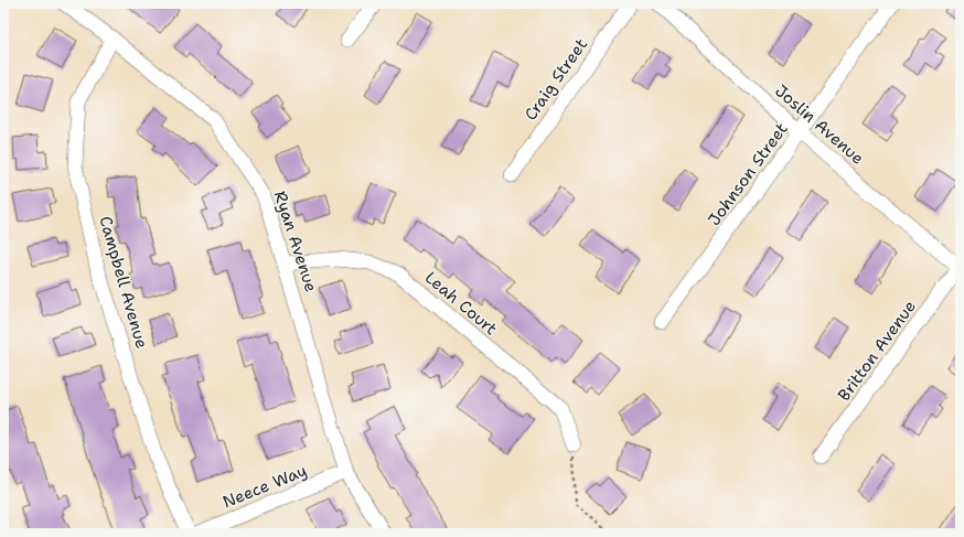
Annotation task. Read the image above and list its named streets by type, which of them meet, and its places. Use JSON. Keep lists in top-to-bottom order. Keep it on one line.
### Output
{"streets":{"street":["Craig Street","Joslin Avenue","Johnson Street","Ryan Avenue","Campbell Avenue","Leah Court","Britton Avenue","Neece Way"]},"crossings":[["Joslin Avenue","Johnson Street"],["Joslin Avenue","Britton Avenue"],["Ryan Avenue","Campbell Avenue"],["Ryan Avenue","Leah Court"],["Ryan Avenue","Neece Way"]]}
